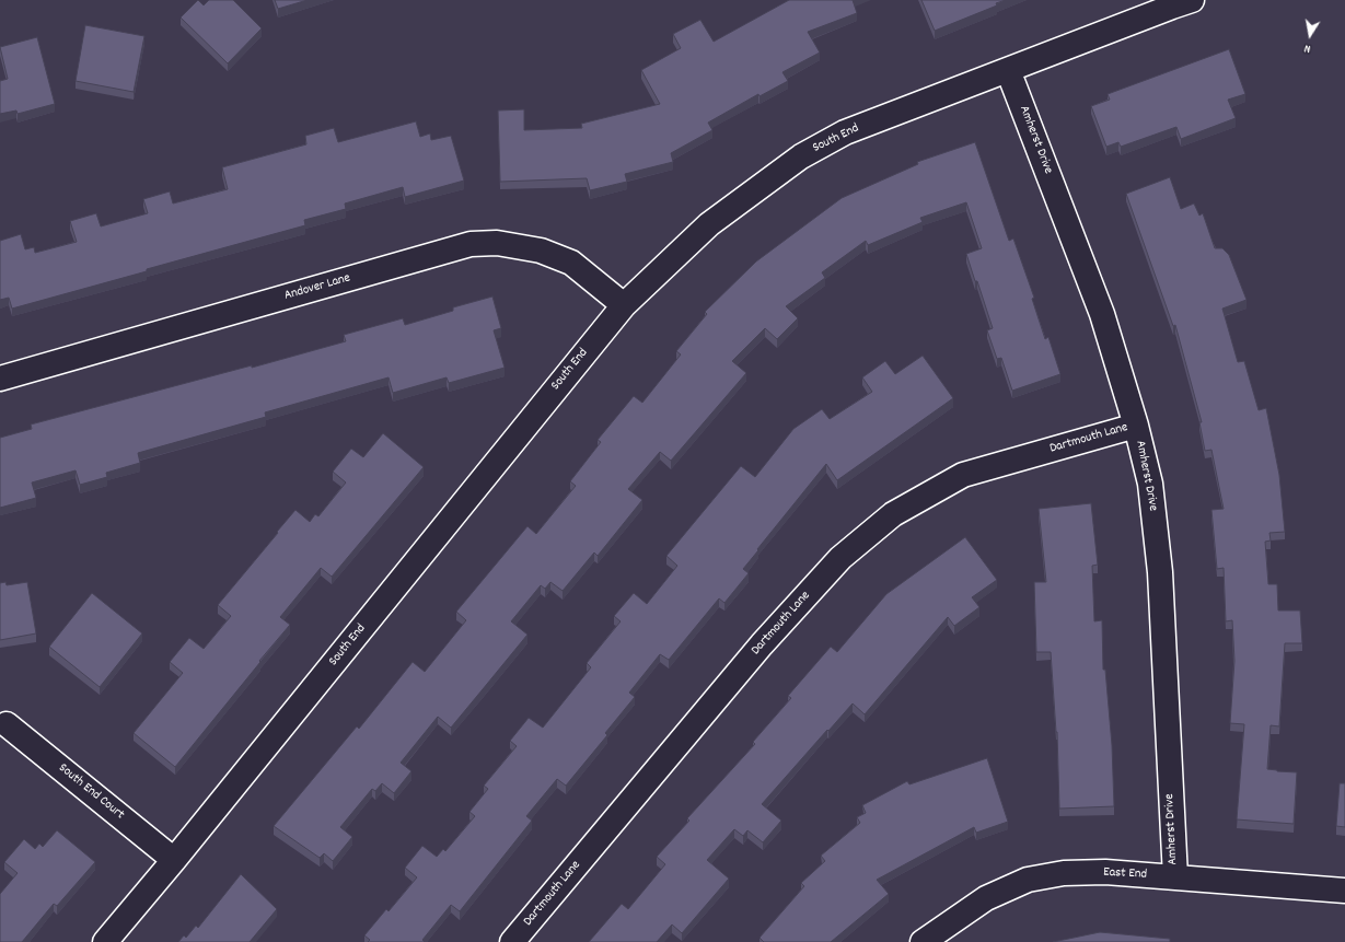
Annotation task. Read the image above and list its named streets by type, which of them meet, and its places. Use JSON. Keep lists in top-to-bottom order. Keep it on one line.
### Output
{"streets":{"street":["South End","Amherst Drive","Andover Lane","Dartmouth Lane","South End Court","East End"]},"crossings":[["South End","Amherst Drive"],["South End","Andover Lane"],["South End","South End Court"],["Amherst Drive","Dartmouth Lane"],["Amherst Drive","East End"]],"north":"bottom"}
